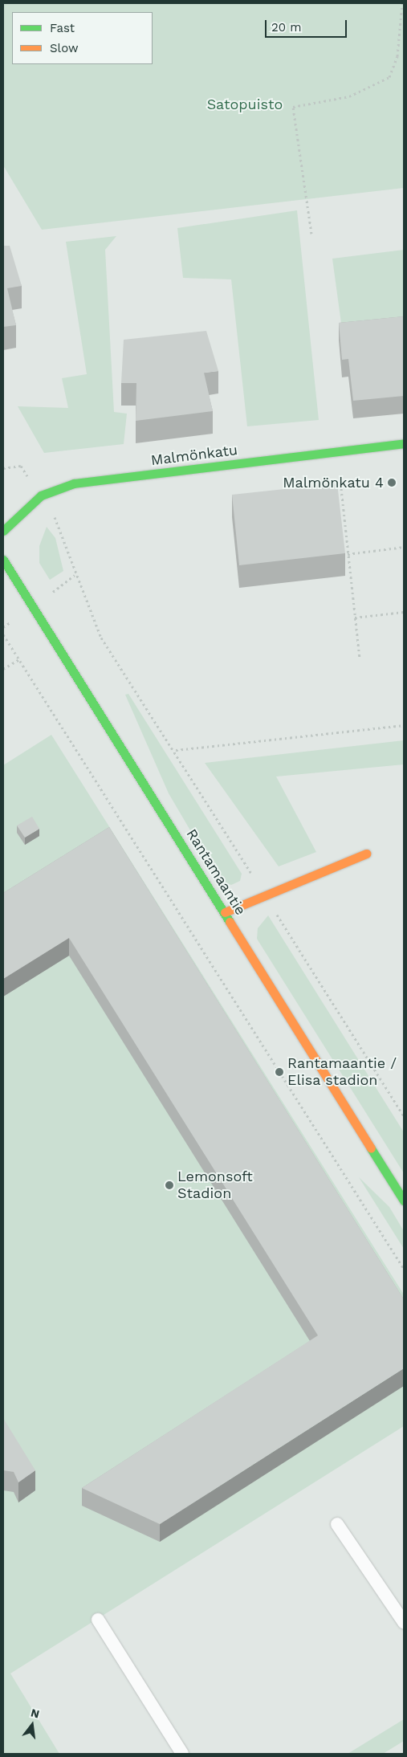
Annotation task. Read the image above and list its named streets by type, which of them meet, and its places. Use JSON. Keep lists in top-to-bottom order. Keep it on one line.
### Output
{"streets":{"main road":["Malmönkatu","Rantamaantie"]},"parks":["Satopuisto"],"places":["Malmönkatu 4","Rantamaantie / Elisa stadion","Lemonsoft Stadion"],"legend":["Fast","Slow"],"scale_bar":"20 m","north":"top"}
